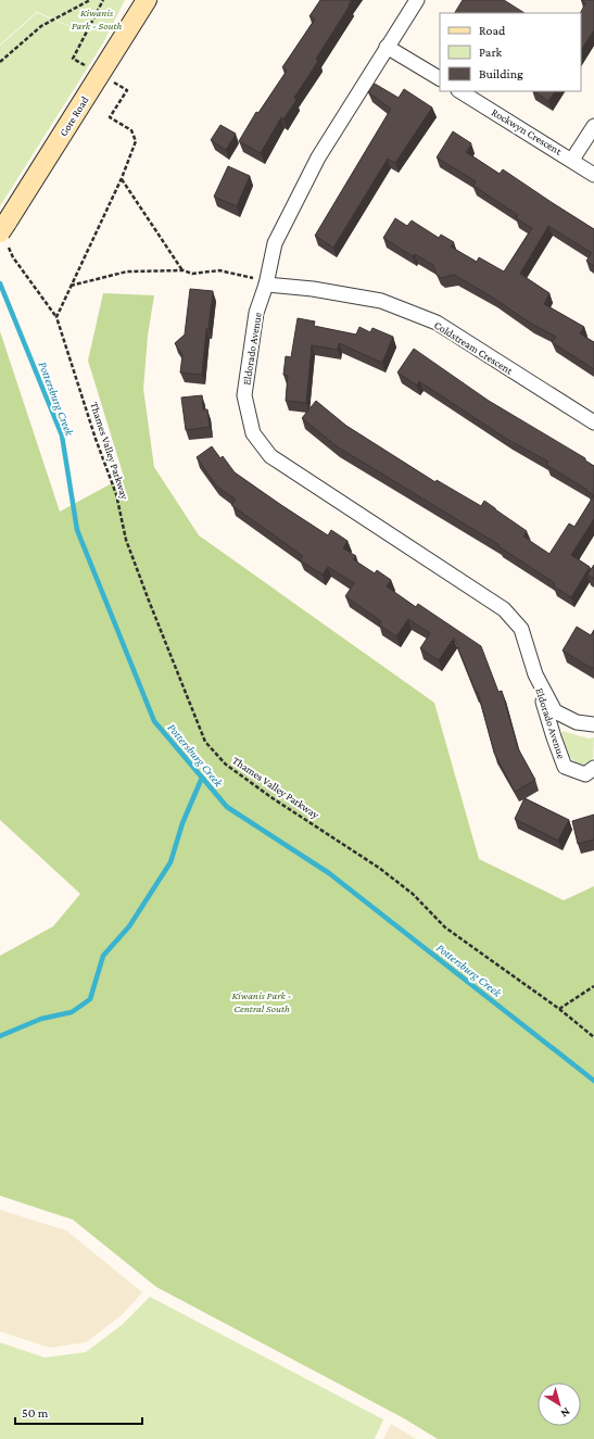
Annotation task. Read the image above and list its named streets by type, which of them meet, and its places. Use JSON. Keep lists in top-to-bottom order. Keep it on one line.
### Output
{"streets":{"main road":["Gore Road"],"street":["Rockwyn Crescent","Coldstream Crescent","Eldorado Avenue"],"path":["Thames Valley Parkway"]},"crossings":[["Gore Road","Thames Valley Parkway"],["Coldstream Crescent","Eldorado Avenue"]],"water":["Pottersburg Creek"],"parks":["Kiwanis Park - South","Kiwanis Park - Central South"],"legend":["Road","Park","Building"],"scale_bar":"50 m","north":"bottom right"}
